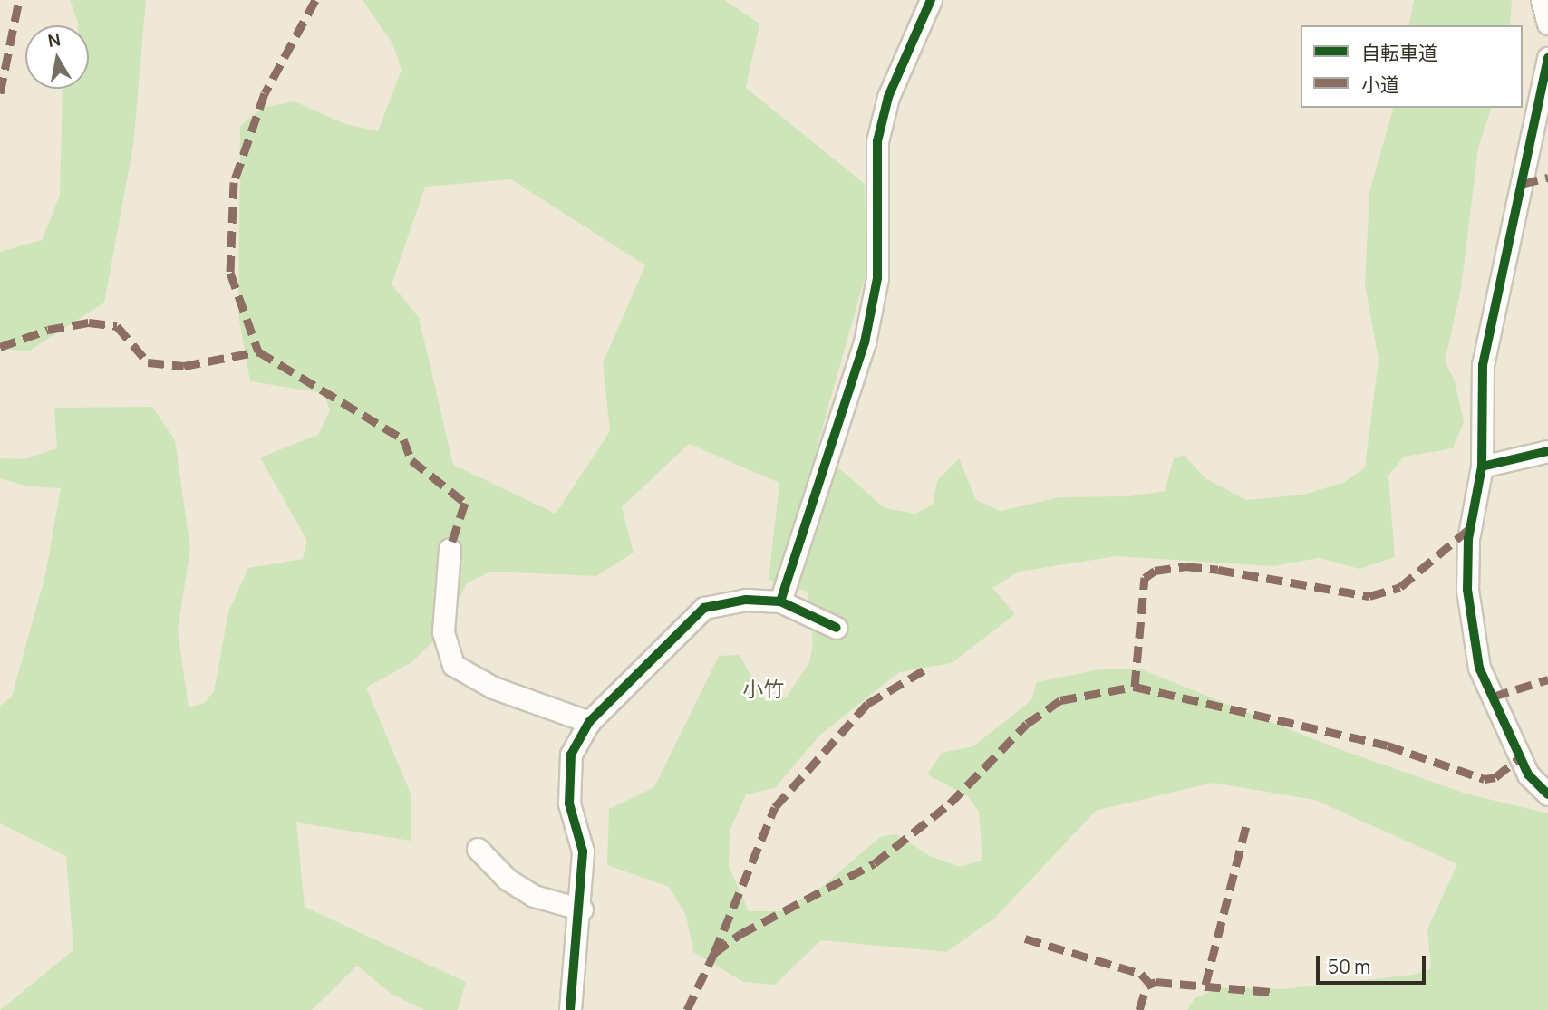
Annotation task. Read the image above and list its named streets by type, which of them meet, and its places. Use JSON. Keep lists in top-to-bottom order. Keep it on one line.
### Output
{"districts":["小竹"],"legend":["自転車道","小道"],"scale_bar":"50 m","north":"top"}
